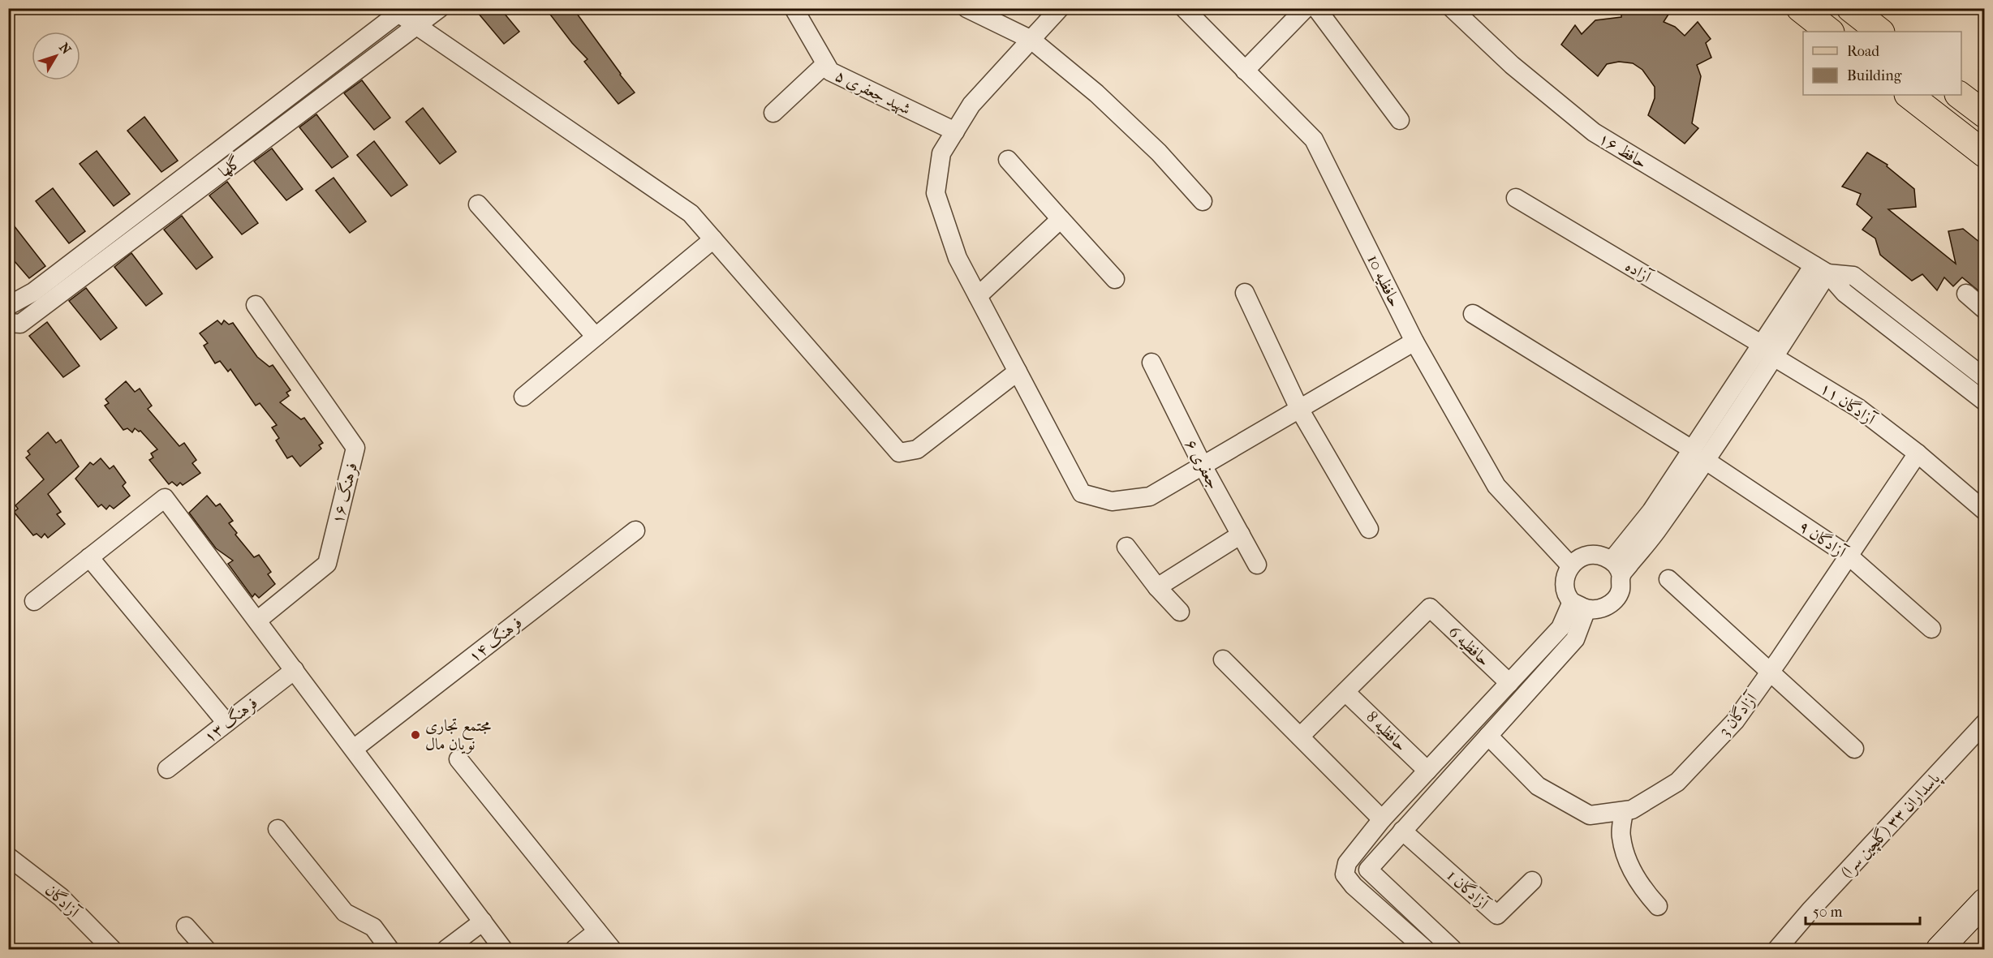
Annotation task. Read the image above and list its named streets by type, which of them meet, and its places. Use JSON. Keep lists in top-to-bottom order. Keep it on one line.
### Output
{"streets":{"street":["شهید جعفری ۵","حافظ ۱۶","گلها","آزاده","حافظیه 10","آزادگان ۱۱","جعفری ۶","فرهنگ ۱۶","آزادگان ۹","فرهنگ ۱۴","حافظیه 6","آزادگان 3","فرهنگ ۱۳","حافظیه 8","پاسداران ۳۳ (گلچین سرا)","آزادگان 1","آزادگان"]},"crossings":[["آزادگان ۱۱","آزادگان 3"],["آزادگان ۹","آزادگان 3"],["حافظیه 6","حافظیه 8"]],"places":["مجتمع تجاری نویان مال"],"legend":["Road","Building"],"scale_bar":"50 m","north":"top right"}
